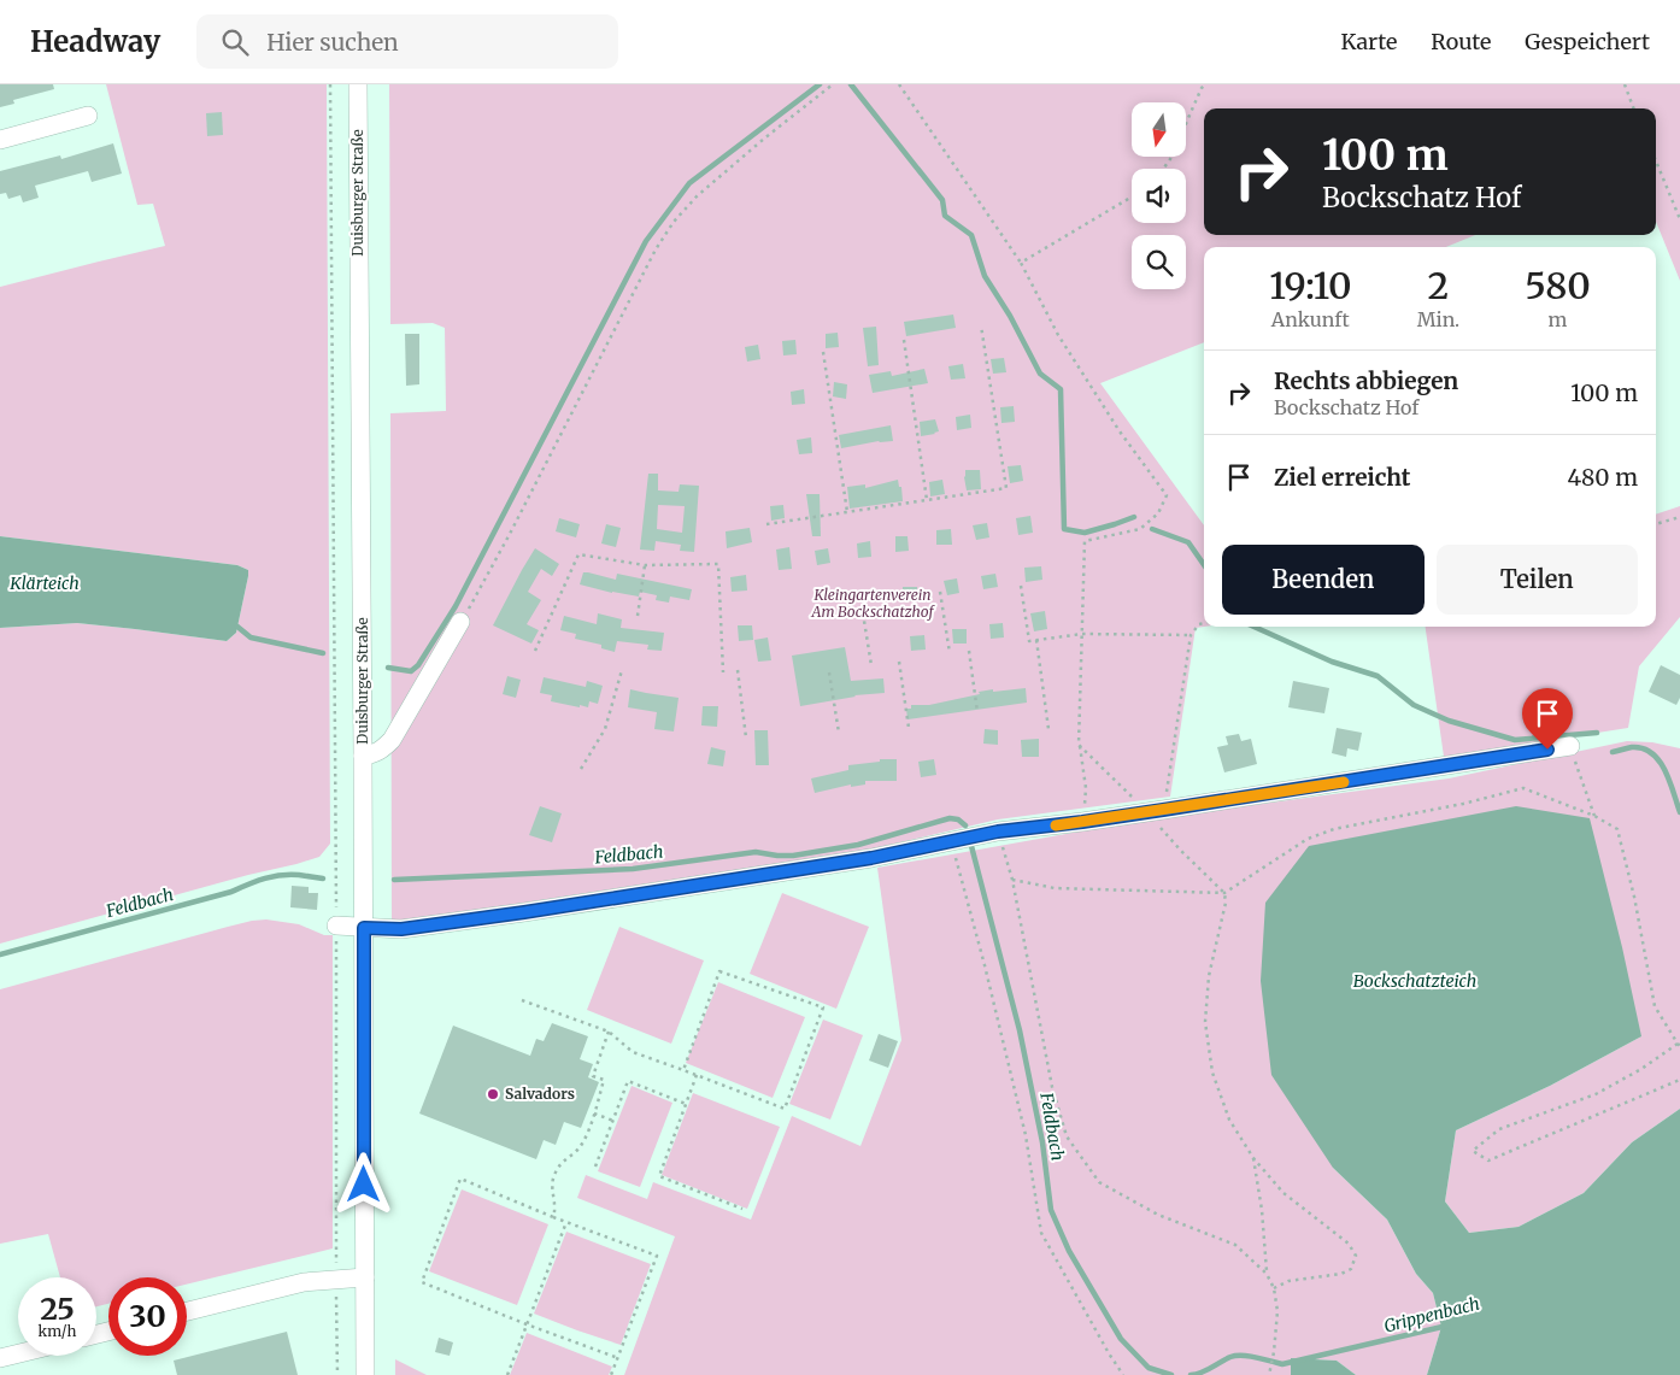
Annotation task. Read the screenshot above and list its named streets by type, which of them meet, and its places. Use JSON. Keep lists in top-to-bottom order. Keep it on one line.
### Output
{"streets":{"street":["Duisburger Straße"]},"water":["Klärteich","Feldbach","Bockschatzteich","Grippenbach"],"parks":["Kleingartenverein Am Bockschatzhof"],"places":["Salvadors"],"north":"bottom","page":{"header":"Headway","search":"Hier suchen","nav":["Karte","Route","Gespeichert"],"turn":["100 m","Bockschatz Hof"],"eta":["19:10","Ankunft","2","Min.","580","m"],"list":[{"name":"Rechts abbiegen","note":"Bockschatz Hof","value":"100 m"},{"name":"Ziel erreicht","value":"480 m"}],"buttons":["Beenden","Teilen"],"speed":"25 km/h","limit":"30"}}
